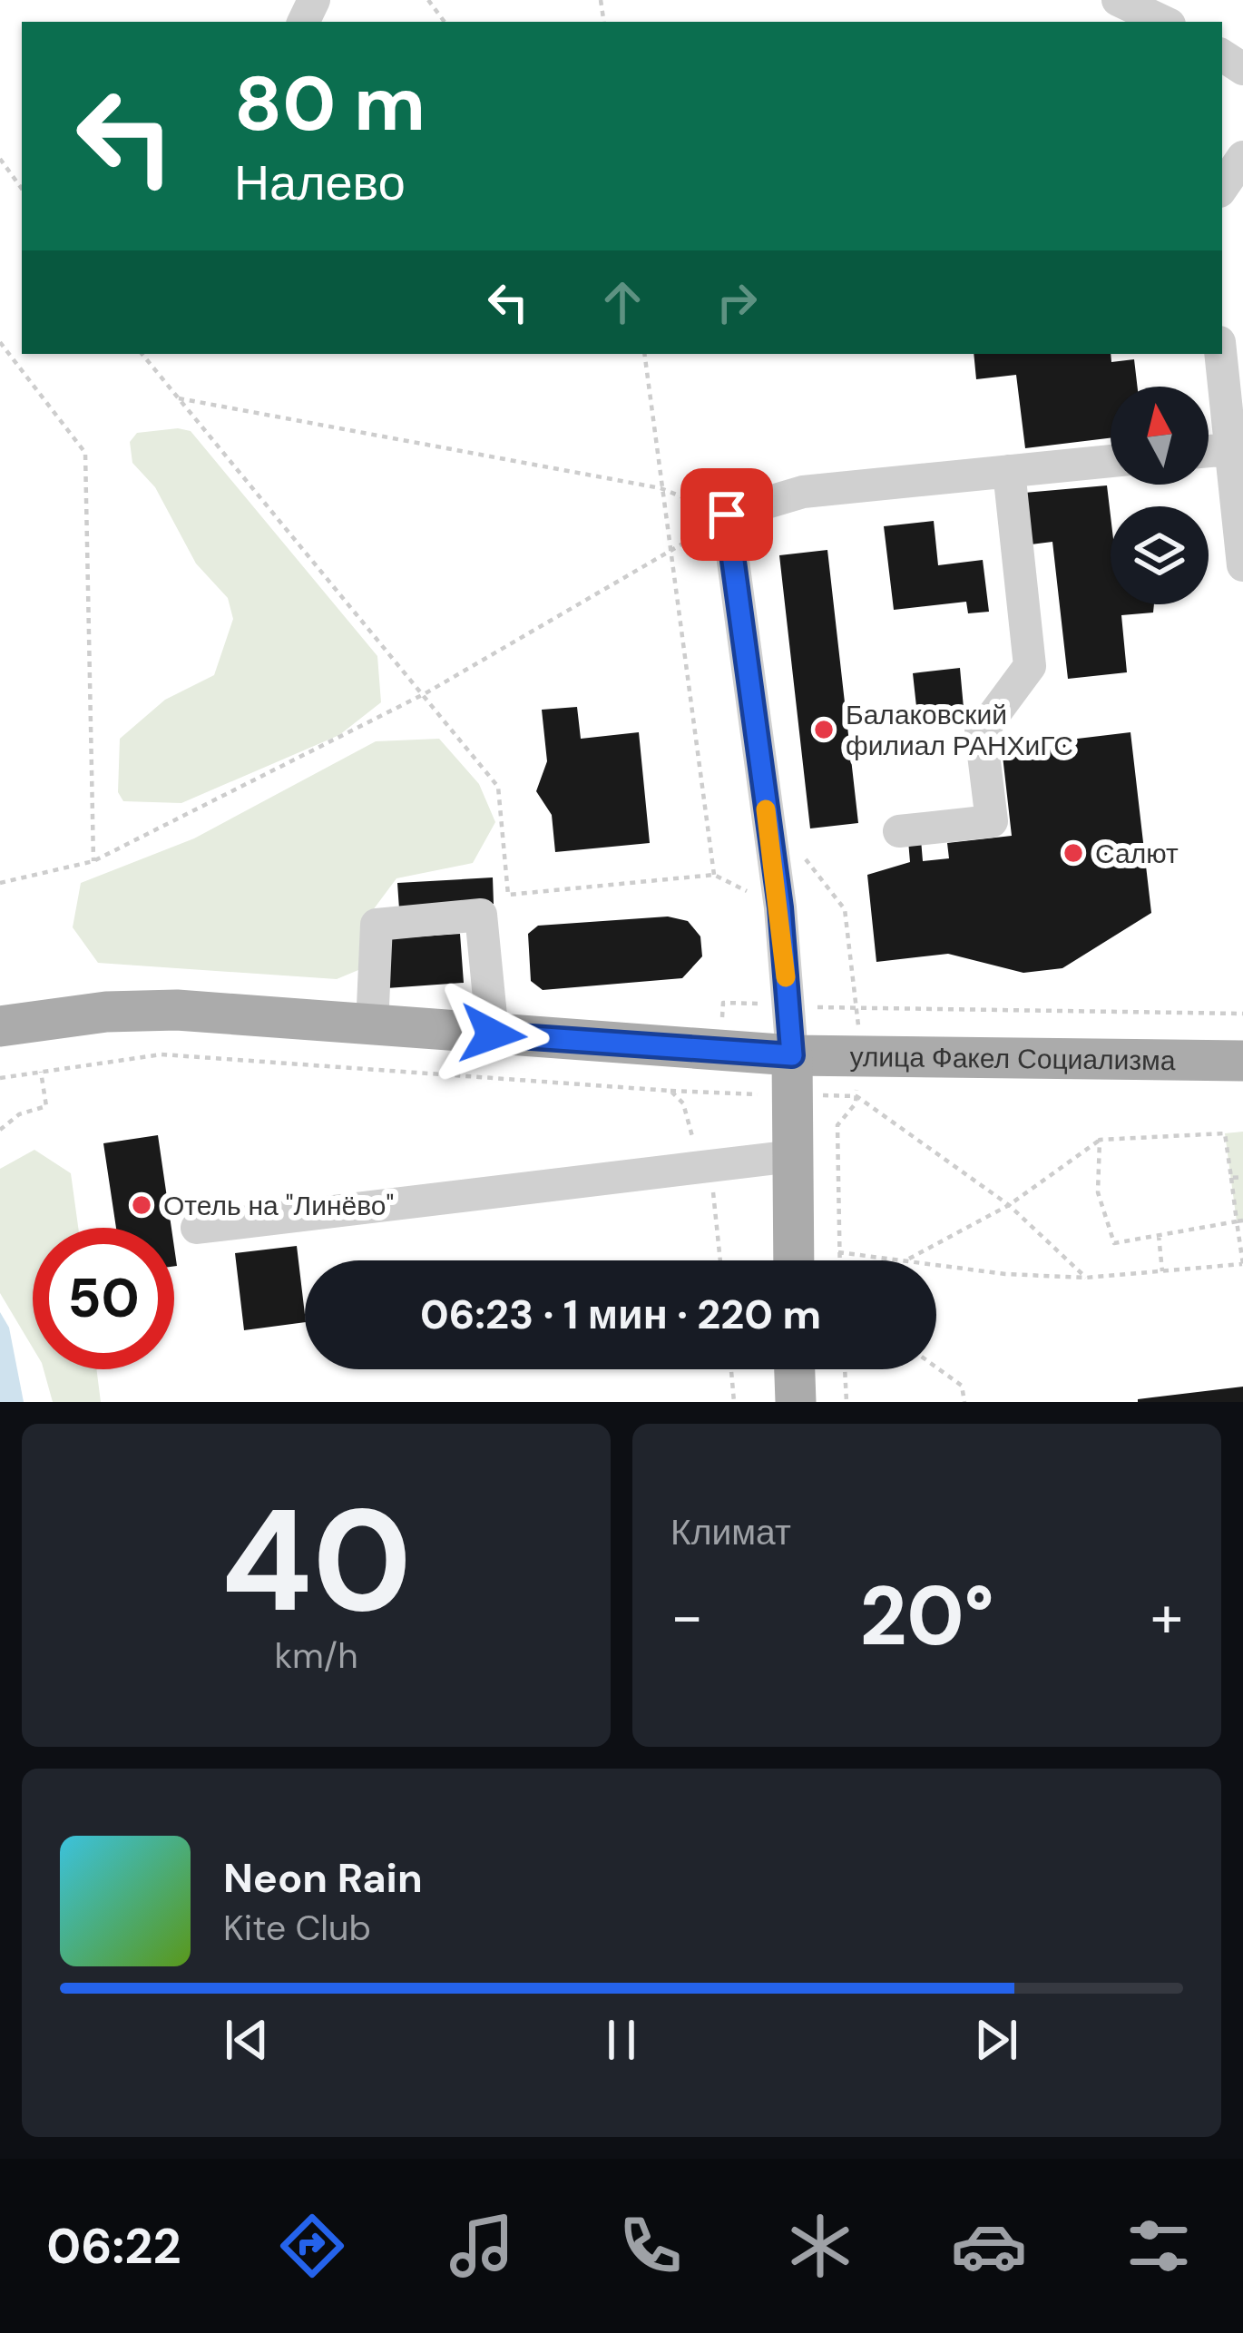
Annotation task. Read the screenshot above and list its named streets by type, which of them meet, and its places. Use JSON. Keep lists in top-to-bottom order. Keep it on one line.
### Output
{"streets":{"main road":["улица Факел Социализма"]},"places":["Балаковский филиал РАНХиГС","Салют","Отель на \"Линёво\""],"north":"top","page":{"turn":["80 m","Налево"],"limit":"50","trip":"06:23 · 1 мин · 220 m","tile":[["40","km/h"],"Климат"],"heat":["−","20°","+"],"song":["Neon Rain","Kite Club"],"tabs":"06:22"}}
